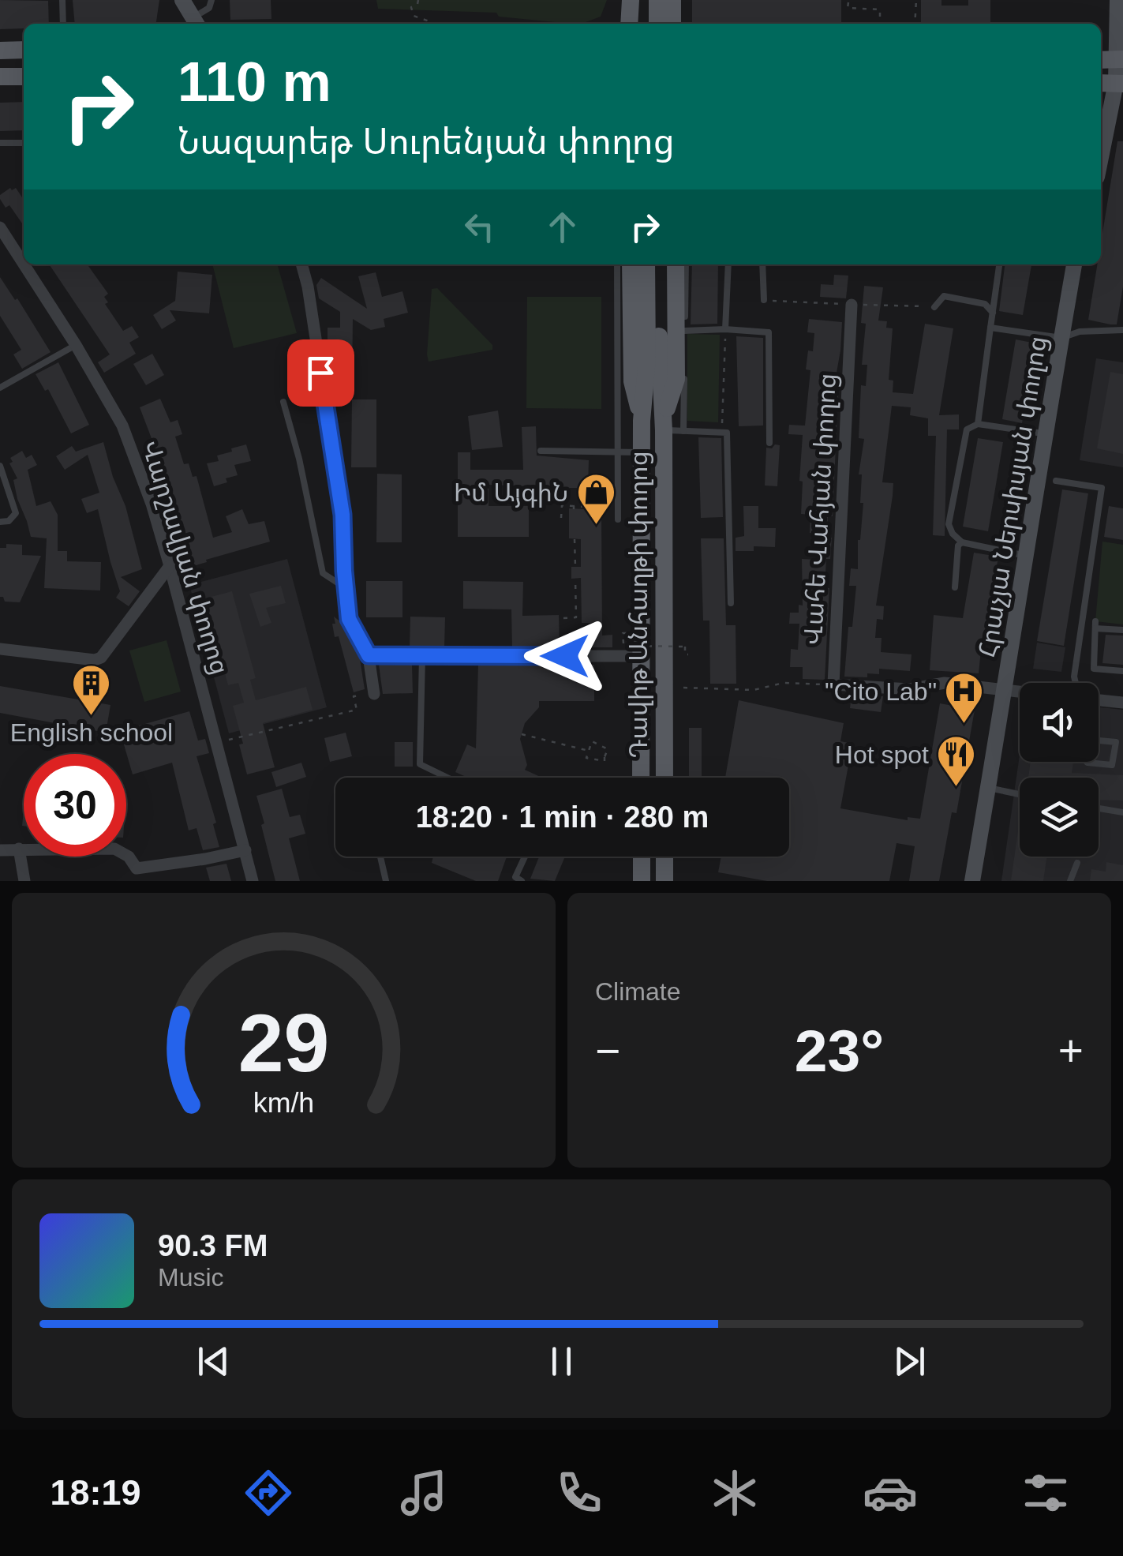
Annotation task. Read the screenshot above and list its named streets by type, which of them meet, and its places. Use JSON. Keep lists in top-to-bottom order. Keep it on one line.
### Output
{"streets":{"main road":["Դավիթ Անհաղթի փողոց"],"street":["Հրաչյա Ներսիսյան փողոց","Վահե Վահյան փողոց","Վարշավյան փողոց"]},"places":{"shop":["Իմ ԱյգիՆ"],"building":["English school"],"hospital":["\"Cito Lab\""],"restaurant":["Hot spot"]},"page":{"turn":["110 m","Նազարեթ Սուրենյան փողոց"],"limit":"30","trip":"18:20 · 1 min · 280 m","tile":"Climate","heat":["−","23°","+"],"song":["90.3 FM","Music"],"tabs":"18:19","gauge":["29","km/h"]}}
